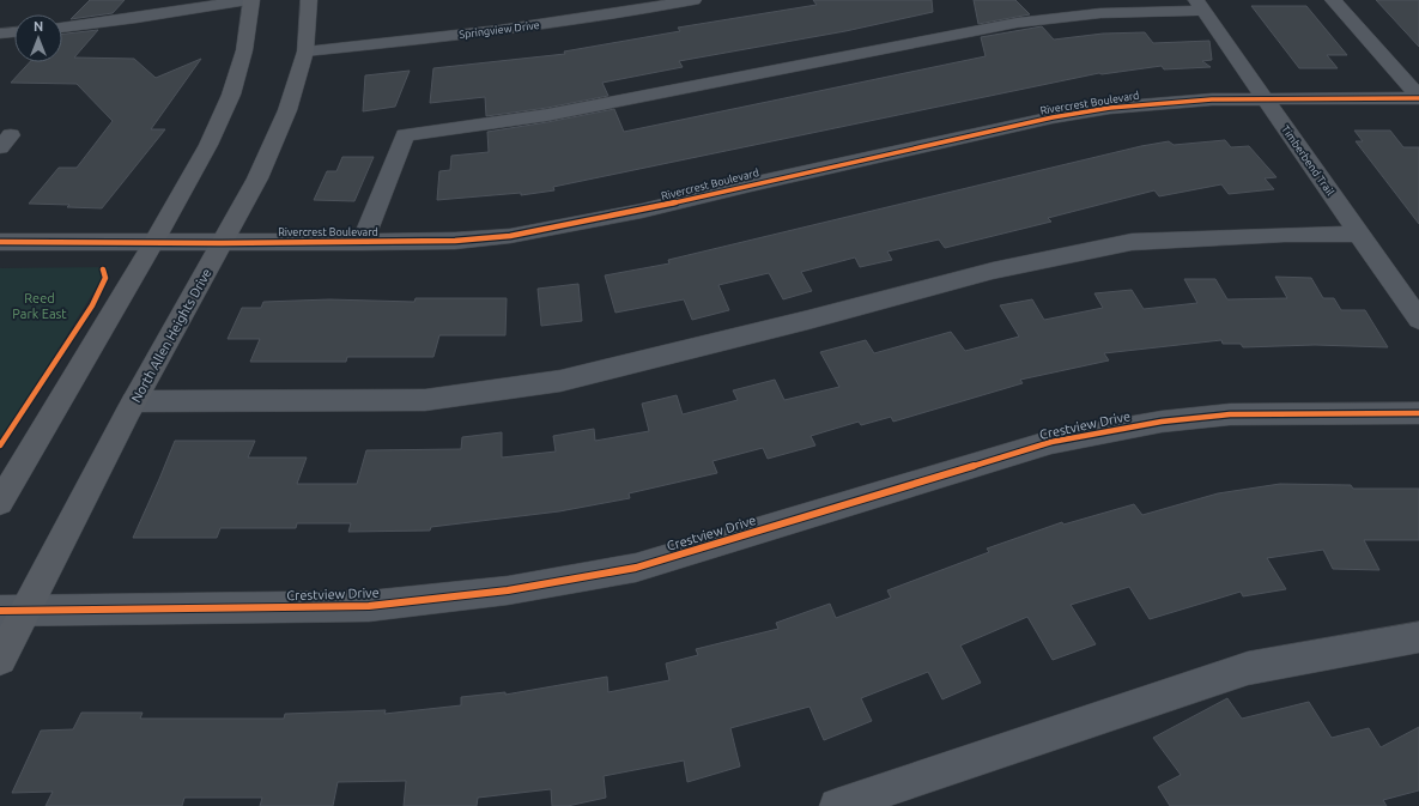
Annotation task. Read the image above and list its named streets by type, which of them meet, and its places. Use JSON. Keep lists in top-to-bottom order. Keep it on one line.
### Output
{"streets":{"main road":["North Allen Heights Drive"],"street":["Springview Drive","Rivercrest Boulevard","Timberbend Trail","Crestview Drive"]},"crossings":[["Springview Drive","North Allen Heights Drive"],["Rivercrest Boulevard","Timberbend Trail"],["Rivercrest Boulevard","North Allen Heights Drive"],["North Allen Heights Drive","Crestview Drive"]],"parks":["Reed Park East"],"north":"top"}
